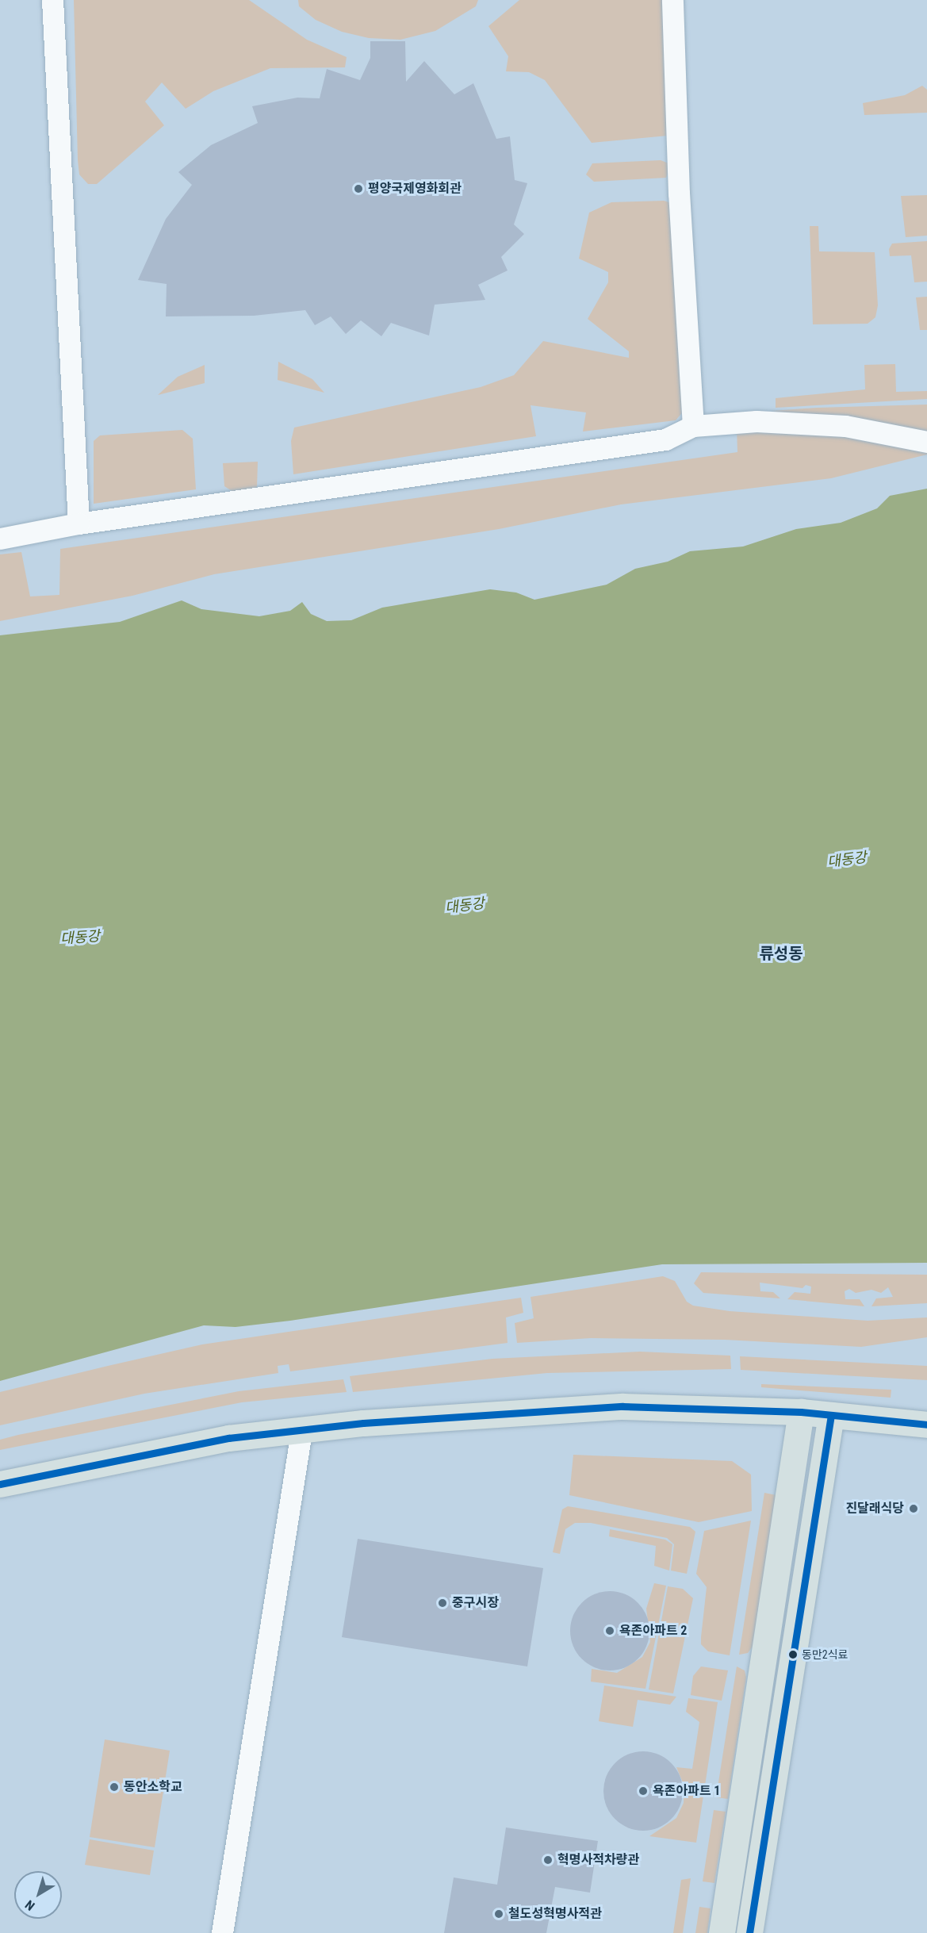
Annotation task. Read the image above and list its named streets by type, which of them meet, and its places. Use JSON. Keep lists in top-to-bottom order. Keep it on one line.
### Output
{"districts":["류성동"],"water":["대동강"],"places":["평양국제영화회관","진달래식당","중구시장","욕존아파트 2","동만2식료","동안소학교","욕존아파트 1","혁명사적차량관","철도성혁명사적관"],"north":"bottom left"}
